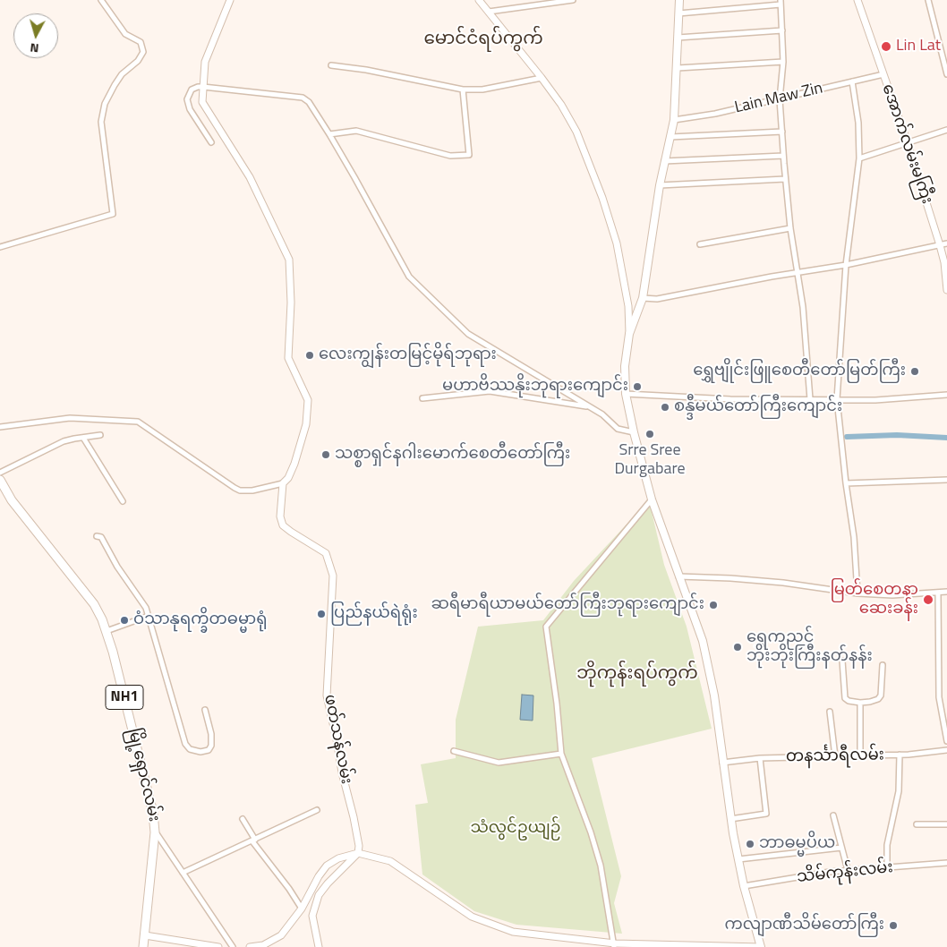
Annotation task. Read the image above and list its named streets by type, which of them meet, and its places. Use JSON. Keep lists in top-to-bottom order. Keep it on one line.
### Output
{"streets":{"highway":["NH1","မြို့ရှောင်လမ်း"],"main road":["အောက်လမ်းမကြီး","ဖတ်သန်လမ်း"],"street":["Lain Maw Zin","တနင်္သာရီလမ်း","သိမ်ကုန်းလမ်း"]},"crossings":[["Lain Maw Zin","အောက်လမ်းမကြီး"]],"districts":["မောင်ငံရပ်ကွက်","ဘိုကုန်းရပ်ကွက်"],"parks":["သံလွင်ဥယျဉ်"],"places":["Lin Lat","လေးကျွန်းတမြင့်မိုရ်ဘုရား","ရွှေဗျိုင်းဖြူစေတီတော်မြတ်ကြီး","မဟာဗိဿနိုးဘုရားကျောင်း","စန္ဒီမယ်တော်ကြီးကျောင်း","Srre Sree Durgabare","သစ္စာရှင်နဂါးမောက်စေတီတော်ကြီး","မြတ်စေတနာ ဆေးခန်း","ဆရီမာရီယာမယ်တော်ကြီးဘုရားကျောင်း","ပြည်နယ်ရဲရုံး","ဝံသာနုရက္ခိတဓမ္မာရုံ","ရွှေကညင် ဘိုးဘိုးကြီးနတ်နန်း","ဘာဓမ္မပိယ","ကလျာဏီသိမ်တော်ကြီး"],"north":"bottom"}
